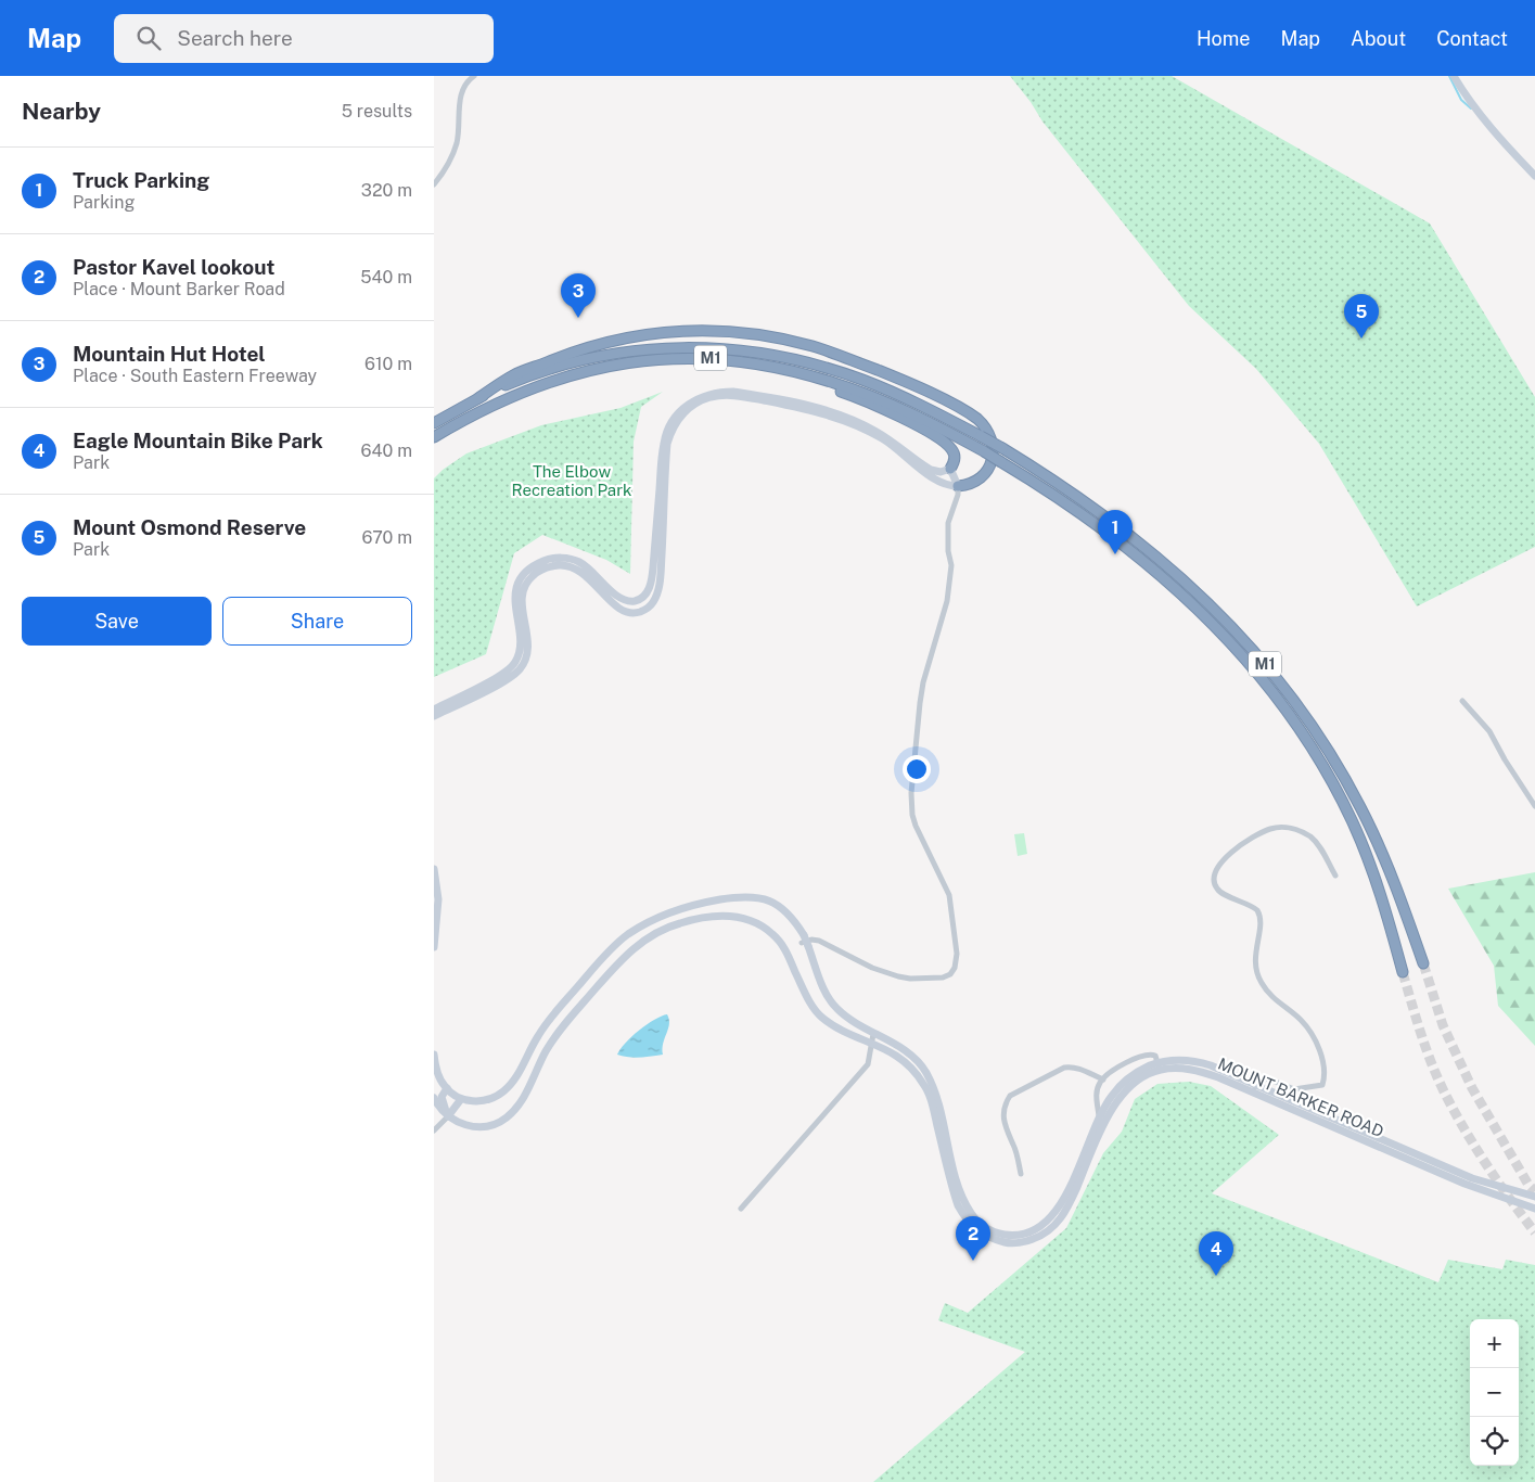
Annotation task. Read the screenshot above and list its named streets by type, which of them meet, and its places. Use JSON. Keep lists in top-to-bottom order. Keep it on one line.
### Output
{"streets":{"highway":["M1"],"main road":["MOUNT BARKER ROAD"]},"parks":["The Elbow Recreation Park"],"page":{"header":"Map","search":"Search here","nav":["Home","Map","About","Contact"],"heading":["Nearby","5 results"],"list":[{"mark":"1","name":"Truck Parking","note":"Parking","value":"320 m"},{"mark":"2","name":"Pastor Kavel lookout","note":"Place · Mount Barker Road","value":"540 m"},{"mark":"3","name":"Mountain Hut Hotel","note":"Place · South Eastern Freeway","value":"610 m"},{"mark":"4","name":"Eagle Mountain Bike Park","note":"Park","value":"640 m"},{"mark":"5","name":"Mount Osmond Reserve","note":"Park","value":"670 m"}],"pins":["3","5","1","2","4"],"buttons":["Save","Share"],"map_buttons":["+","−"]}}
